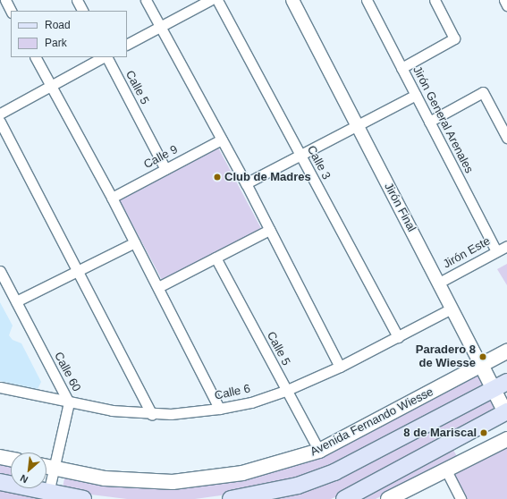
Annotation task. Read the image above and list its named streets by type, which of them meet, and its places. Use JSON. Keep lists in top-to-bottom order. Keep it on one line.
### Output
{"streets":{"main road":["Jirón Final","Avenida Fernando Wiesse"],"street":["Calle 5","Jirón General Arenales","Calle 9","Calle 3","Jirón Este","Calle 60","Calle 6"]},"crossings":[["Calle 5","Calle 9"],["Calle 5","Calle 6"],["Calle 5","Avenida Fernando Wiesse"],["Jirón General Arenales","Jirón Este"],["Calle 3","Calle 6"],["Jirón Final","Jirón Este"],["Jirón Final","Calle 6"],["Jirón Final","Avenida Fernando Wiesse"],["Calle 60","Calle 6"],["Calle 60","Avenida Fernando Wiesse"]],"places":["Club de Madres","Paradero 8 de Wiesse","8 de Mariscal"],"legend":["Road","Park"],"north":"bottom left"}
